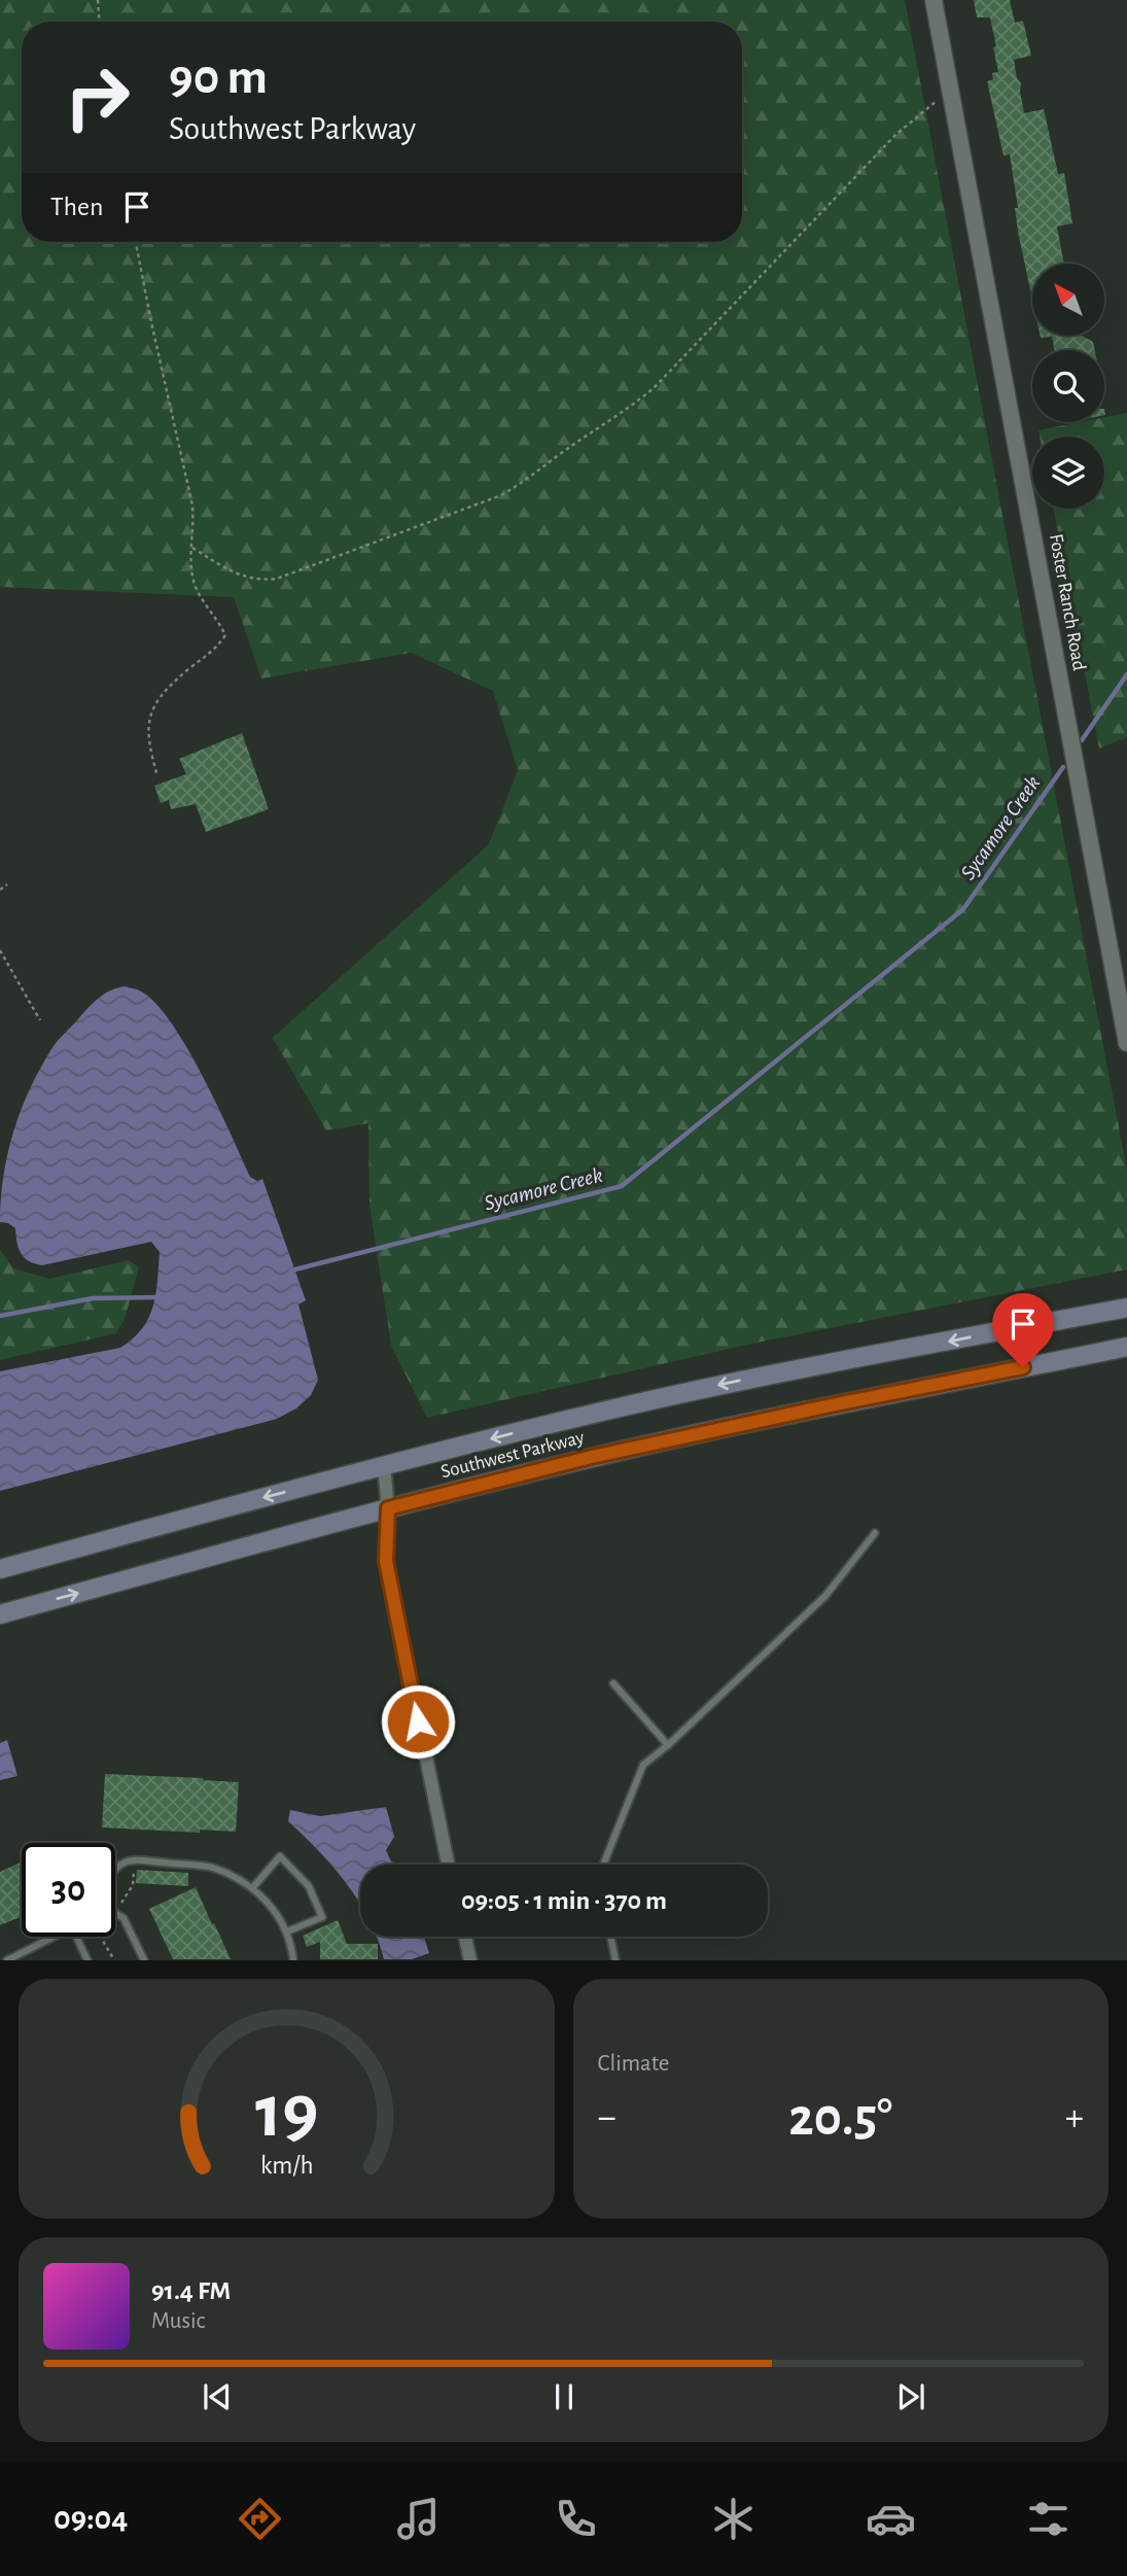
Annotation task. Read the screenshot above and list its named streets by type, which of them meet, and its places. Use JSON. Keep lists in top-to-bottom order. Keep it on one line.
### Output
{"streets":{"main road":["Southwest Parkway"],"street":["Foster Ranch Road"]},"water":["Sycamore Creek"],"north":"top left","page":{"turn":["90 m","Southwest Parkway"],"then":"Then","limit":"30","trip":"09:05 · 1 min · 370 m","tile":"Climate","heat":["−","20.5°","+"],"song":["91.4 FM","Music"],"tabs":"09:04","gauge":["19","km/h"]}}
